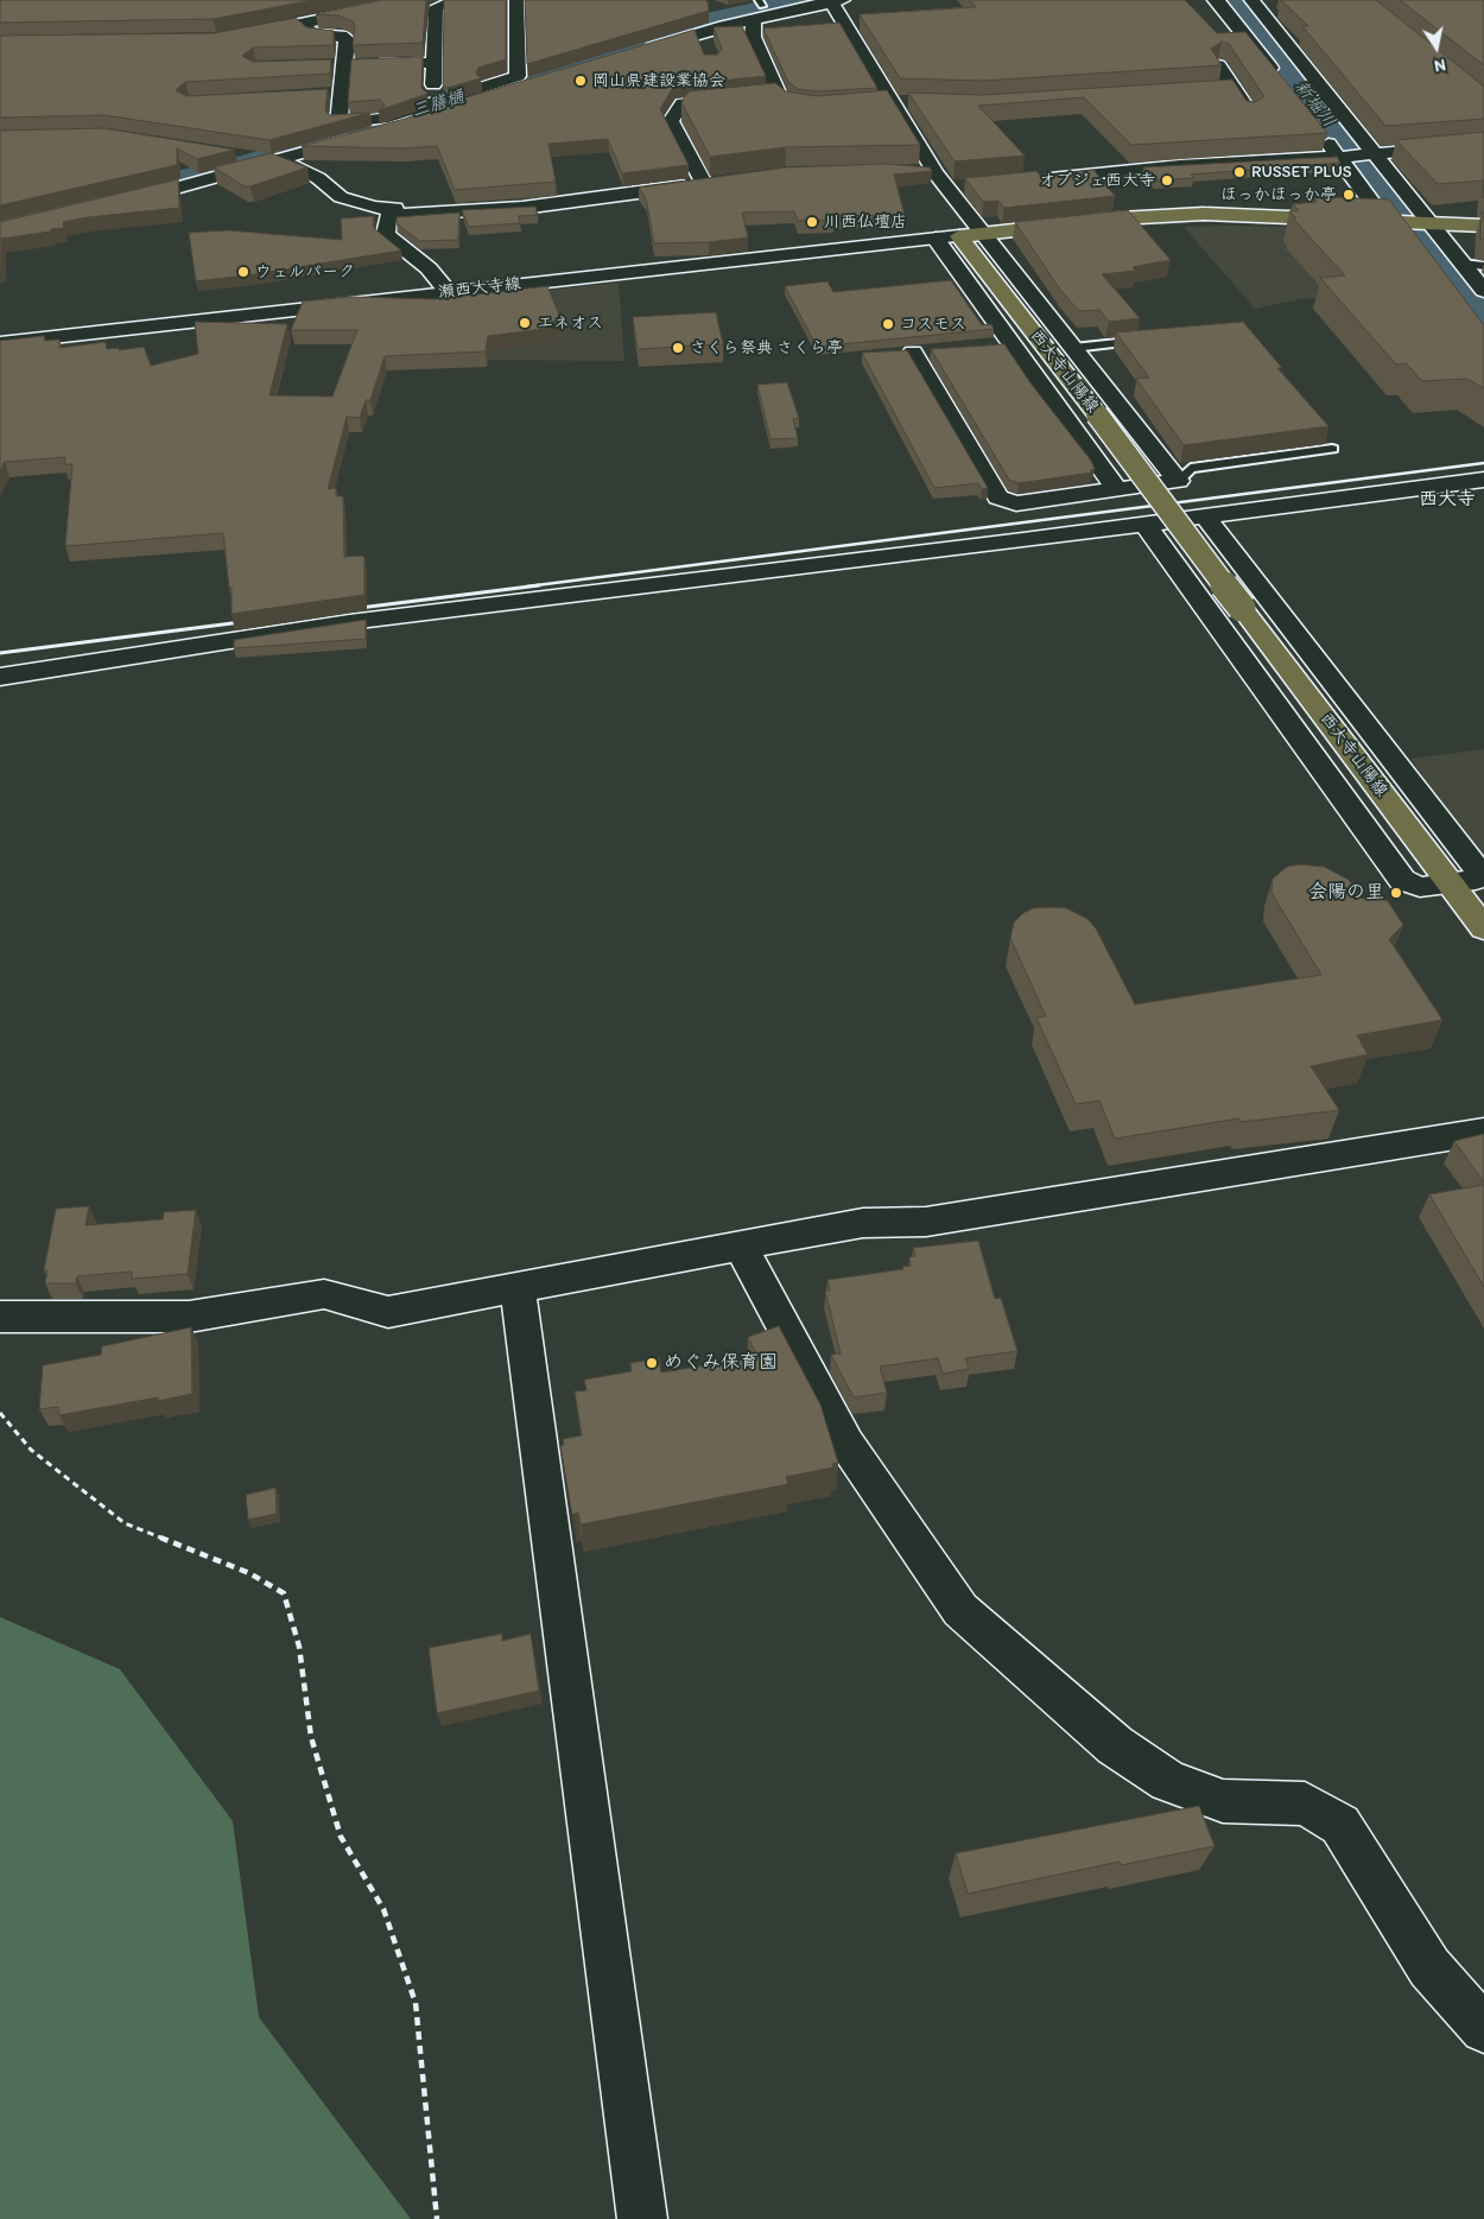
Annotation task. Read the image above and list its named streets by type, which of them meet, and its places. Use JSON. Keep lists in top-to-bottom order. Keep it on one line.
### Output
{"streets":{"main road":["西大寺山陽線"],"street":["瀬西大寺線"]},"crossings":[["瀬西大寺線","西大寺山陽線"]],"districts":["西大寺"],"water":["三膳樋","新堀川"],"places":["岡山県建設業協会","RUSSET PLUS","オブジェ西大寺","ほっかほっか亭","川西仏壇店","ウェルパーク","エネオス","コスモス","さくら祭典 さくら亭","会陽の里","めぐみ保育園"],"north":"bottom"}
